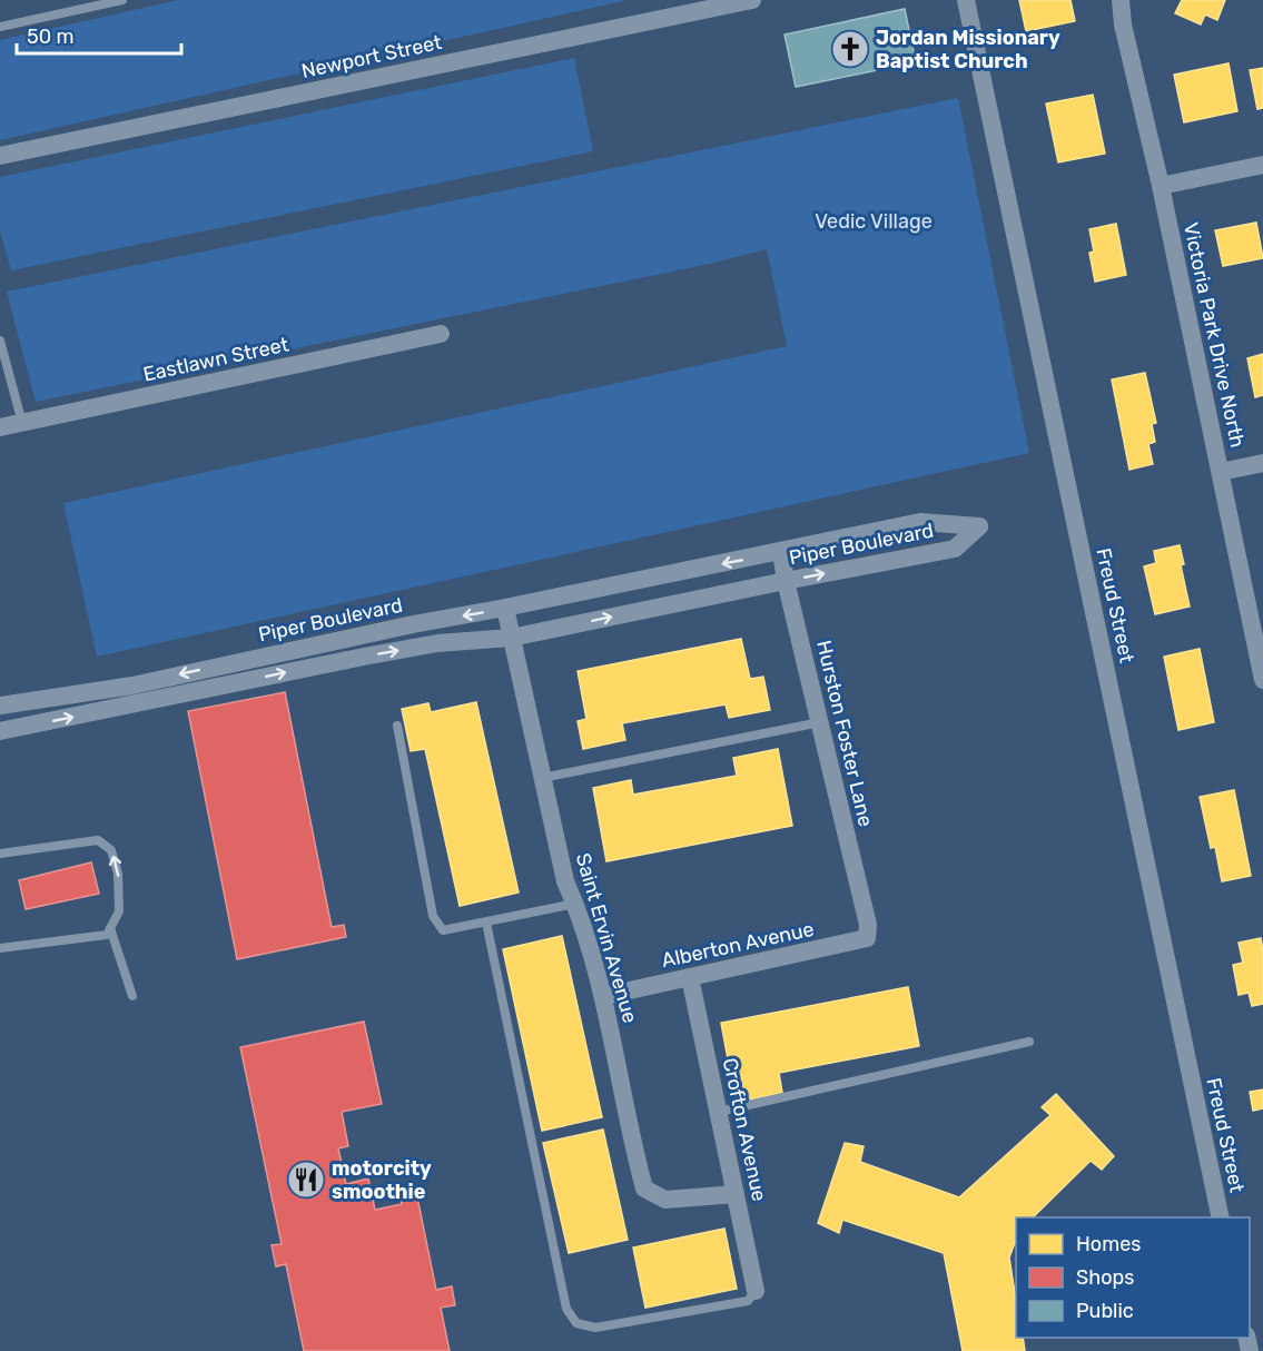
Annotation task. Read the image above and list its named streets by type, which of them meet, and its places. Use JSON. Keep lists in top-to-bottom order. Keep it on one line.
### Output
{"streets":{"street":["Newport Street","Victoria Park Drive North","Eastlawn Street","Piper Boulevard","Freud Street","Hurston Foster Lane","Saint Ervin Avenue","Alberton Avenue","Crofton Avenue"]},"crossings":[["Piper Boulevard","Hurston Foster Lane"],["Piper Boulevard","Saint Ervin Avenue"],["Hurston Foster Lane","Alberton Avenue"],["Saint Ervin Avenue","Alberton Avenue"],["Saint Ervin Avenue","Crofton Avenue"],["Alberton Avenue","Crofton Avenue"]],"parks":["Vedic Village"],"places":{"church":["Jordan Missionary Baptist Church"],"restaurant":["motorcity smoothie"]},"legend":["Homes","Shops","Public"],"scale_bar":"50 m"}
